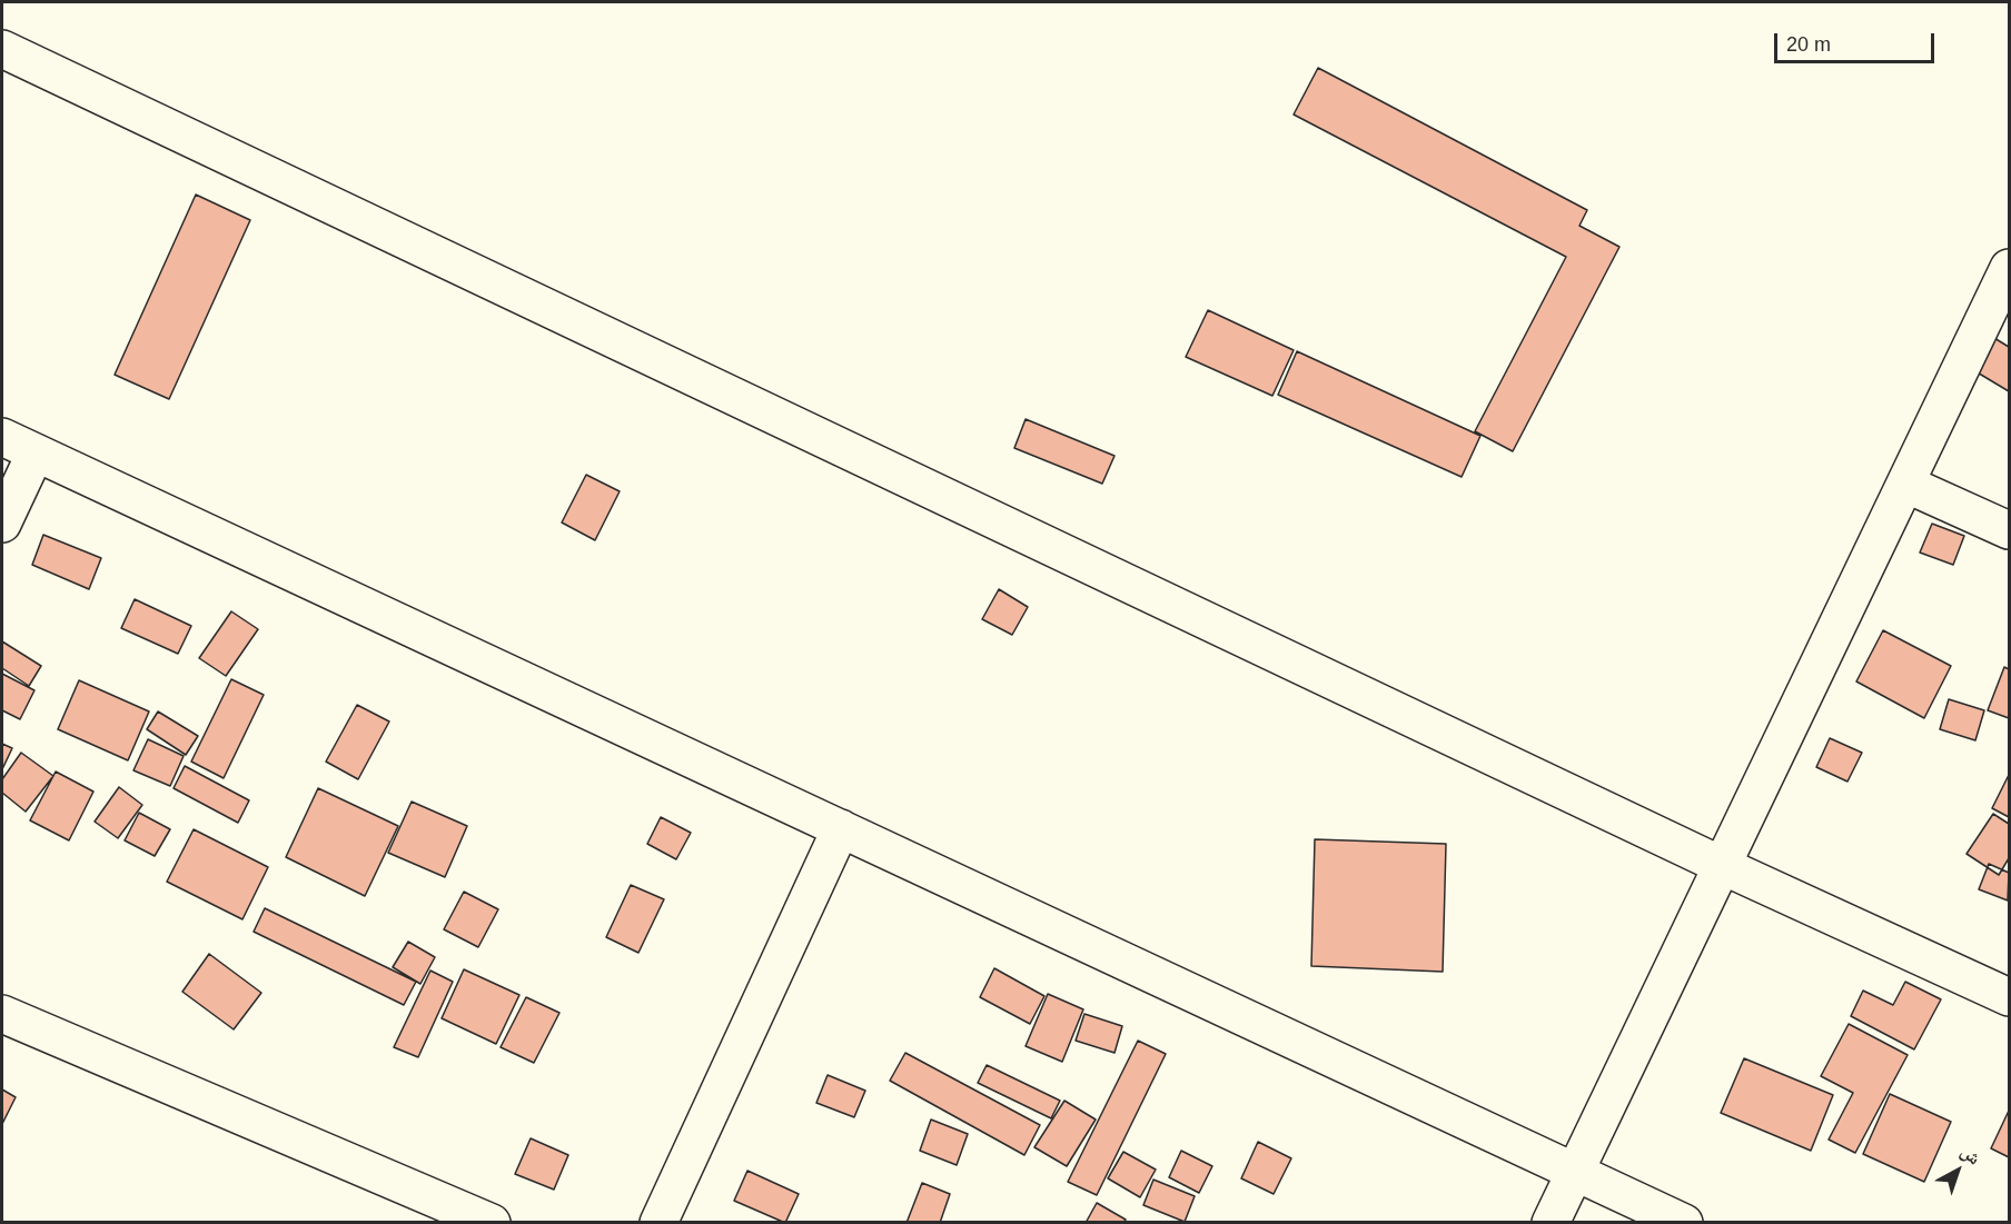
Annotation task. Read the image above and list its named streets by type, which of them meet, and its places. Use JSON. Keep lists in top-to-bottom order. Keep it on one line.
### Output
{"scale_bar":"20 m","north":"top right"}
